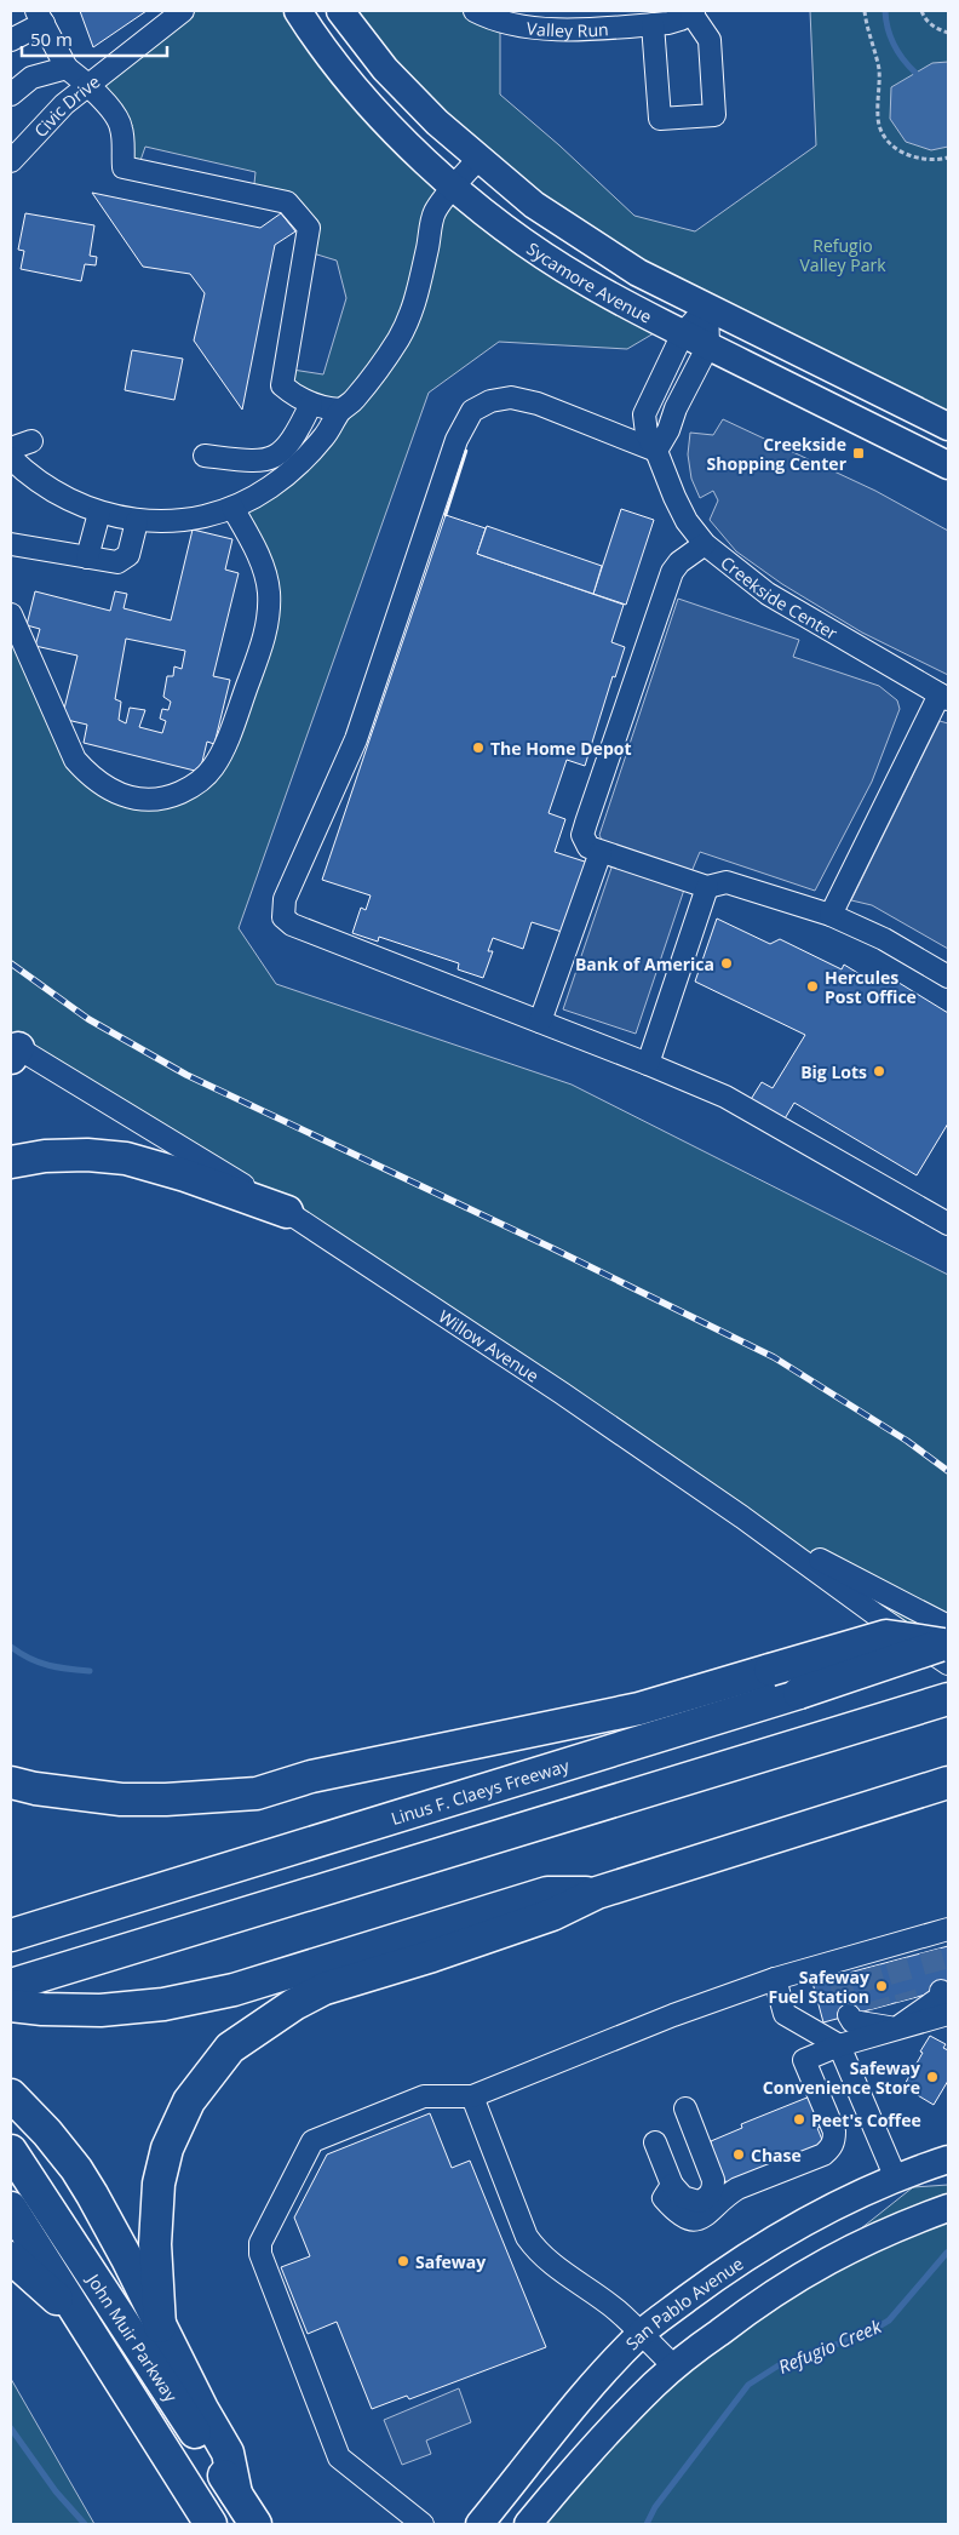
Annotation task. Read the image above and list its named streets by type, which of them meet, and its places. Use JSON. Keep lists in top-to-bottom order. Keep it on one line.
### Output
{"streets":{"highway":["Linus F. Claeys Freeway","John Muir Parkway"],"main road":["Sycamore Avenue","San Pablo Avenue"],"street":["Valley Run","Civic Drive","Creekside Center","Willow Avenue"]},"crossings":[["Sycamore Avenue","Creekside Center"],["Willow Avenue","Linus F. Claeys Freeway"]],"water":["Refugio Creek"],"parks":["Refugio Valley Park"],"places":{"transit":["Creekside Shopping Center"],"other":["The Home Depot","Bank of America","Hercules Post Office","Big Lots","Safeway Fuel Station","Safeway Convenience Store","Peet's Coffee","Chase","Safeway"]},"scale_bar":"50 m"}
